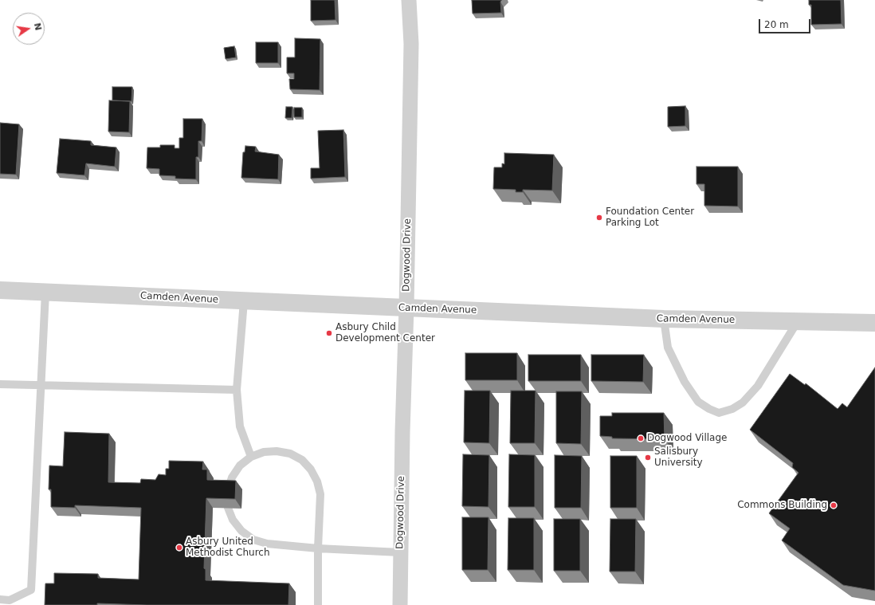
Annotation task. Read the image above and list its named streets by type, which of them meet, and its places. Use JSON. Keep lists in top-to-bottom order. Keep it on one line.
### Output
{"streets":{"street":["Dogwood Drive","Camden Avenue"]},"crossings":[["Dogwood Drive","Camden Avenue"]],"places":["Foundation Center Parking Lot","Asbury Child Development Center","Dogwood Village","Salisbury University","Commons Building","Asbury United Methodist Church"],"scale_bar":"20 m","north":"right"}
